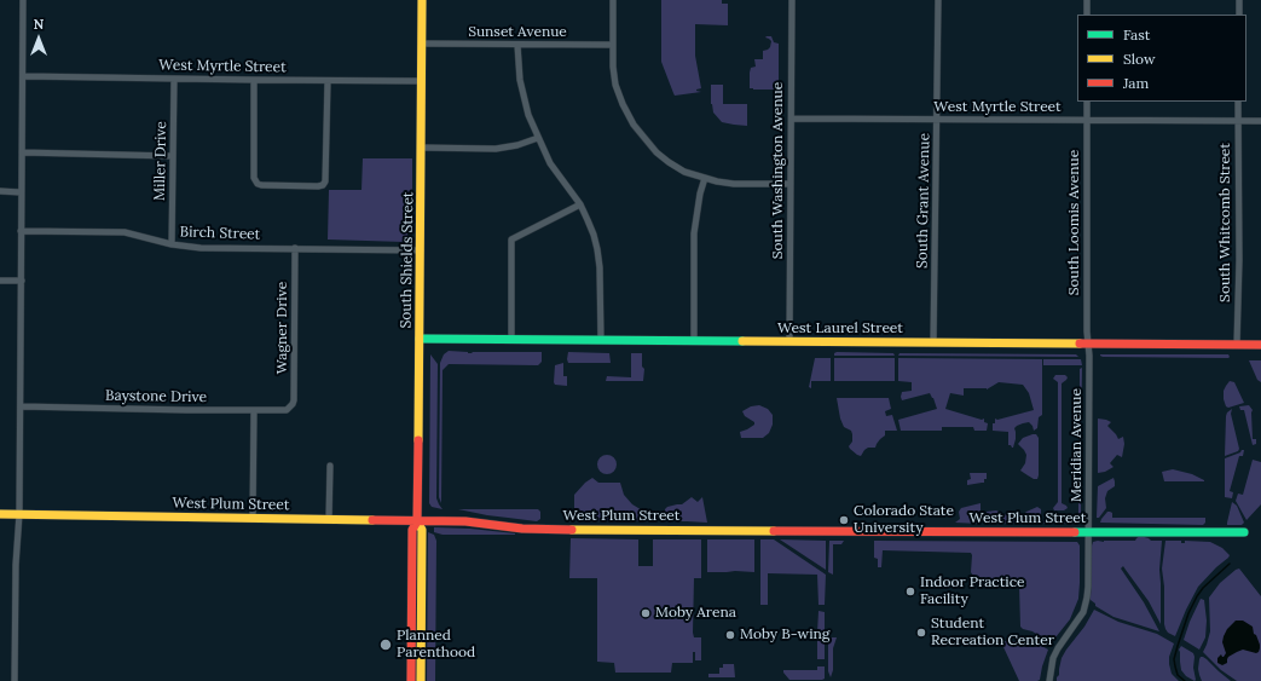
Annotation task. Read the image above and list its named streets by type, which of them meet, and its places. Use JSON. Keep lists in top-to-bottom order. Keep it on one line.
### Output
{"streets":{"main road":["South Shields Street","West Laurel Street","West Plum Street"],"street":["Sunset Avenue","West Myrtle Street","Miller Drive","South Washington Avenue","South Grant Avenue","South Loomis Avenue","South Whitcomb Street","Birch Street","Wagner Drive","Baystone Drive","Meridian Avenue"]},"crossings":[["Sunset Avenue","South Shields Street"],["West Myrtle Street","Miller Drive"],["West Myrtle Street","South Washington Avenue"],["West Myrtle Street","South Grant Avenue"],["West Myrtle Street","South Loomis Avenue"],["West Myrtle Street","South Whitcomb Street"],["West Myrtle Street","South Shields Street"],["Miller Drive","Birch Street"],["South Washington Avenue","West Laurel Street"],["South Grant Avenue","West Laurel Street"],["South Loomis Avenue","West Laurel Street"],["South Loomis Avenue","Meridian Avenue"],["South Whitcomb Street","West Laurel Street"],["Birch Street","South Shields Street"],["Birch Street","Wagner Drive"],["South Shields Street","West Laurel Street"],["South Shields Street","West Plum Street"],["Wagner Drive","Baystone Drive"],["West Laurel Street","Meridian Avenue"],["Meridian Avenue","West Plum Street"]],"places":["Colorado State University","Indoor Practice Facility","Moby Arena","Student Recreation Center","Moby B-wing","Planned Parenthood"],"legend":["Fast","Slow","Jam"],"north":"top"}
